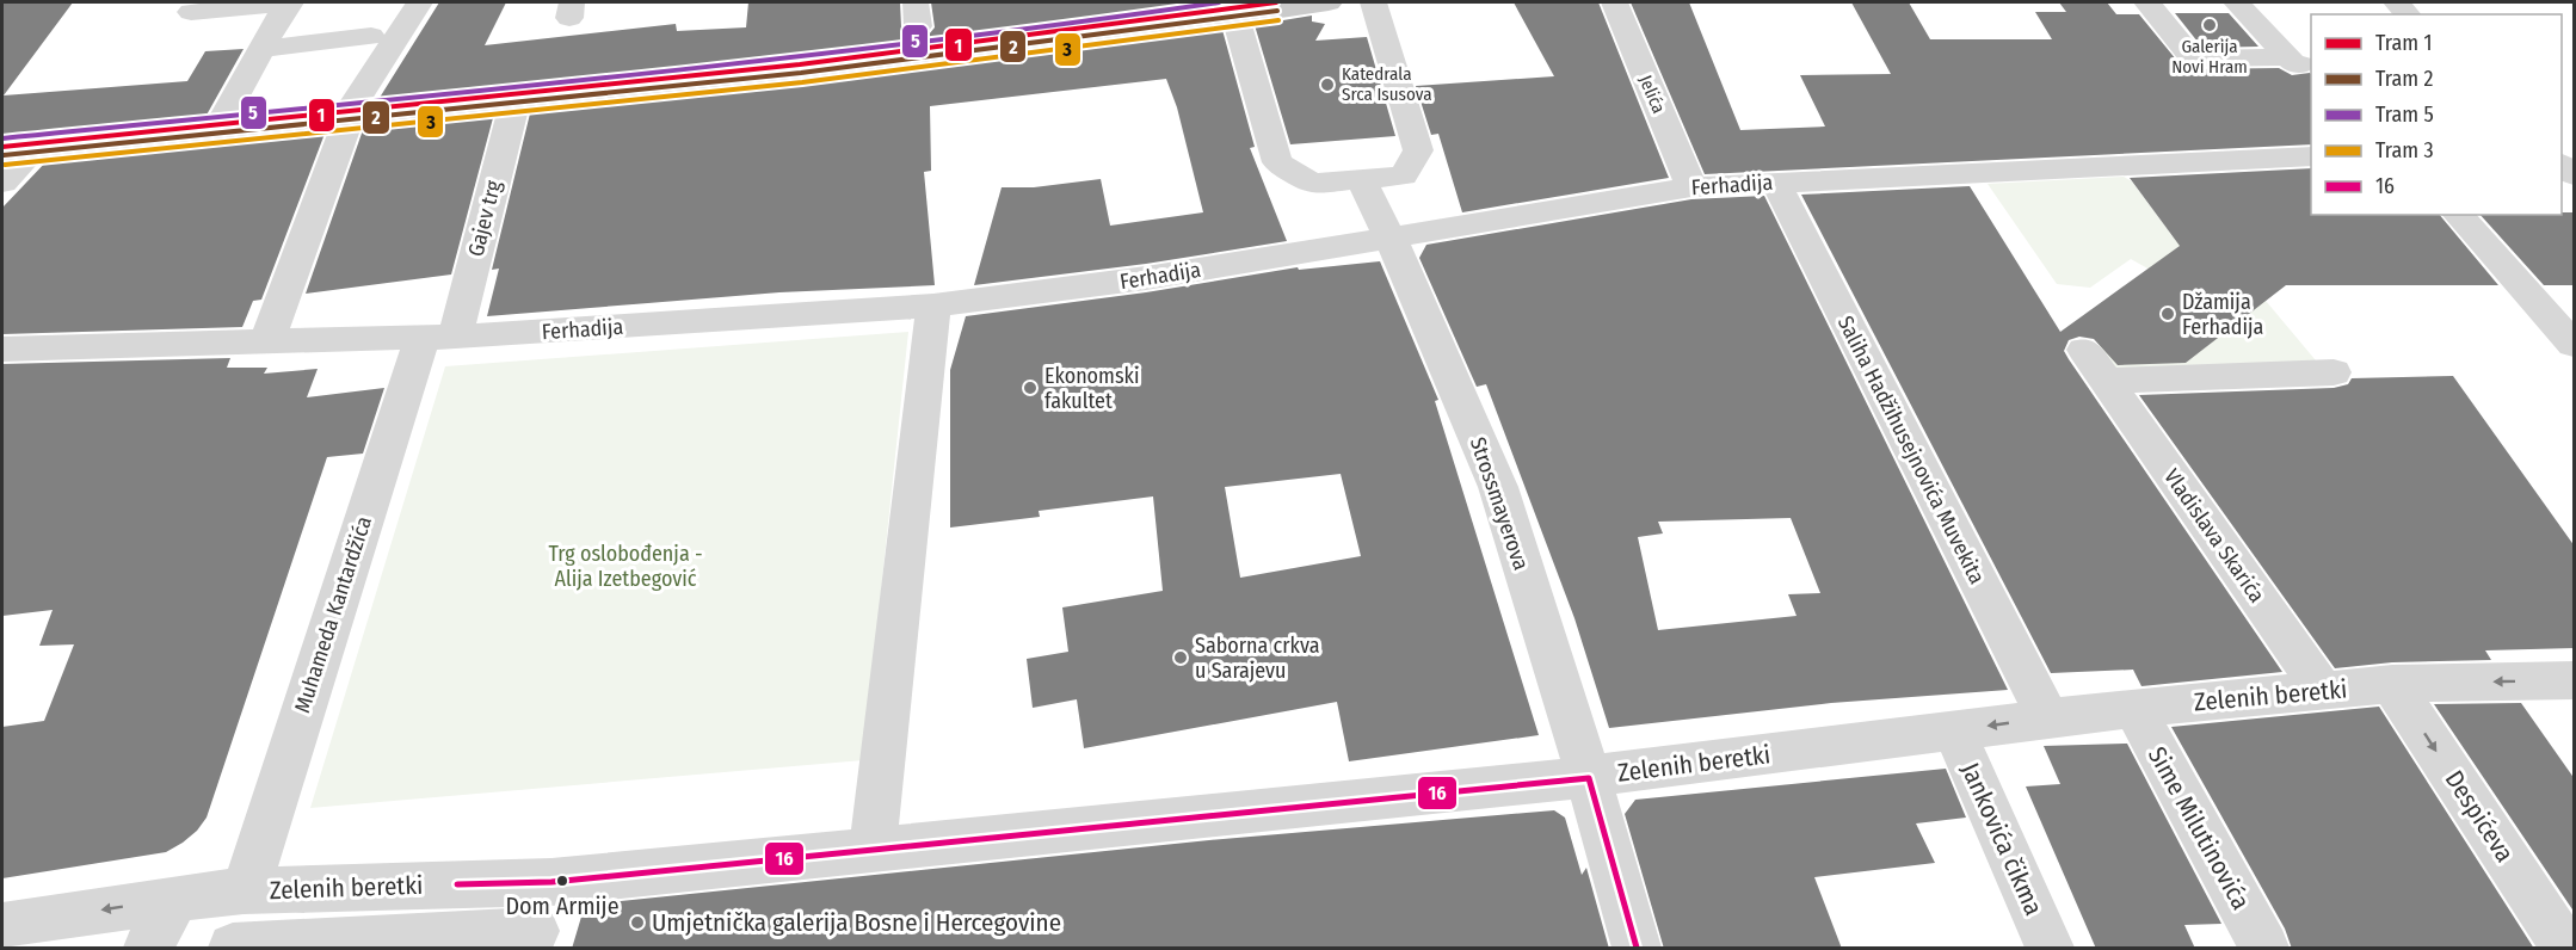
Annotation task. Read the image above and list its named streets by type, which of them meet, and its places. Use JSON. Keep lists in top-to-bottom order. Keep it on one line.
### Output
{"streets":{"street":["Jelića","Ferhadija","Gajev trg","Saliha Hadžihusejnovića Muvekita","Strossmayerova","Vladislava Skarića","Muhameda Kantardžića","Zelenih beretki","Despićeva","Sime Milutinovića","Jankovića čikma"]},"crossings":[["Jelića","Ferhadija"],["Ferhadija","Gajev trg"],["Ferhadija","Saliha Hadžihusejnovića Muvekita"],["Ferhadija","Strossmayerova"],["Ferhadija","Muhameda Kantardžića"],["Gajev trg","Muhameda Kantardžića"],["Saliha Hadžihusejnovića Muvekita","Zelenih beretki"],["Strossmayerova","Zelenih beretki"],["Vladislava Skarića","Zelenih beretki"],["Muhameda Kantardžića","Zelenih beretki"],["Zelenih beretki","Despićeva"],["Zelenih beretki","Sime Milutinovića"],["Zelenih beretki","Jankovića čikma"]],"one_way":["Despićeva"],"parks":["Trg oslobođenja - Alija Izetbegović"],"places":["Galerija Novi Hram","Katedrala Srca Isusova","Džamija Ferhadija","Ekonomski fakultet","Saborna crkva u Sarajevu","Dom Armije","Umjetnička galerija Bosne i Hercegovine"],"lines":["tram line 1","tram line 5","tram line 2","tram line 3","transit line 16"],"legend":["Tram 1","Tram 2","Tram 5","Tram 3","16"]}
